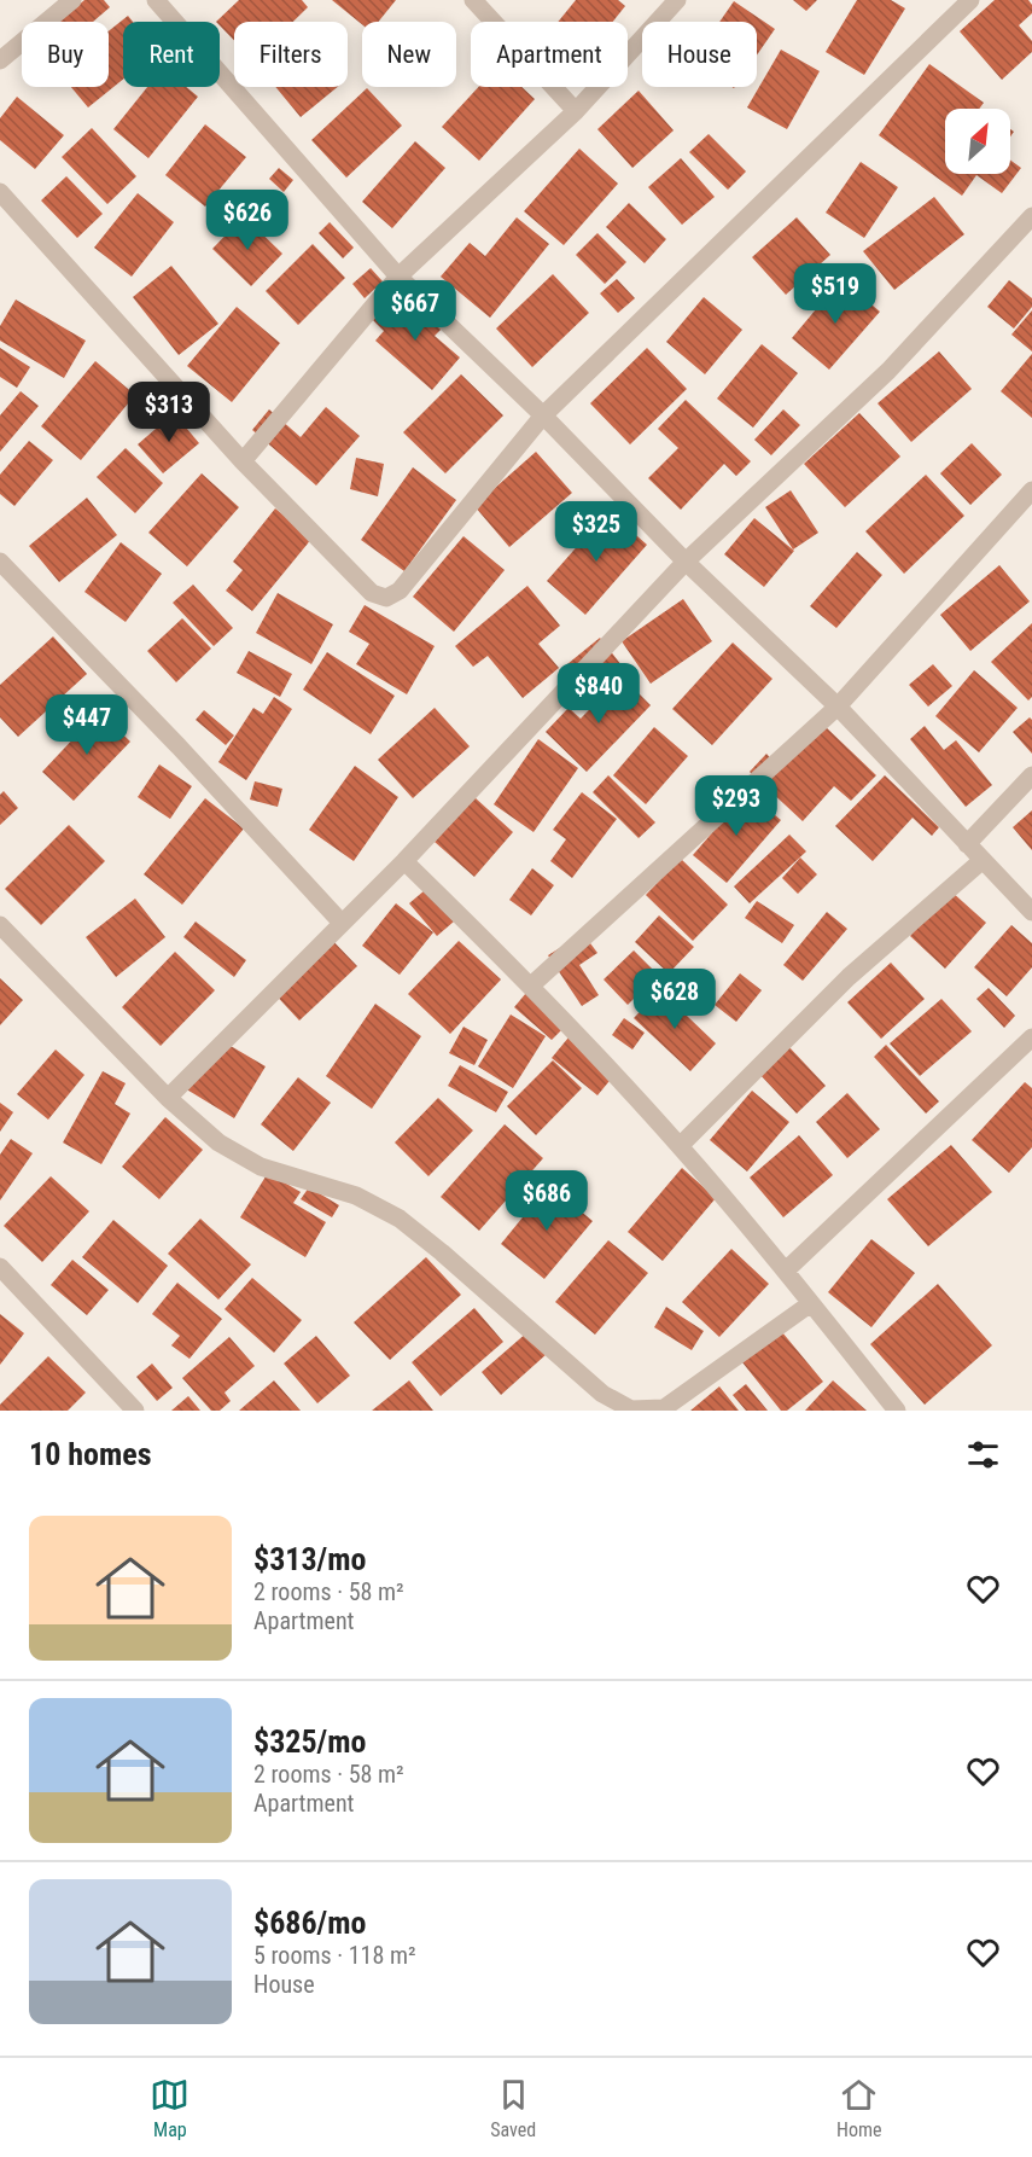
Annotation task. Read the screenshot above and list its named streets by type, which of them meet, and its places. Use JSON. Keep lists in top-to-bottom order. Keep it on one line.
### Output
{"north":"top right","page":{"chip":["Buy","Rent","Filters","New","Apartment","House"],"price":["$626","$519","$667","$313","$325","$840","$447","$293","$628","$686"],"heading":"10 homes","list":[{"name":"$313/mo","note":"2 rooms · 58 m² · Apartment"},{"name":"$325/mo","note":"2 rooms · 58 m² · Apartment"},{"name":"$686/mo","note":"5 rooms · 118 m² · House"}],"tabs":["Map","Saved","Home"]}}
